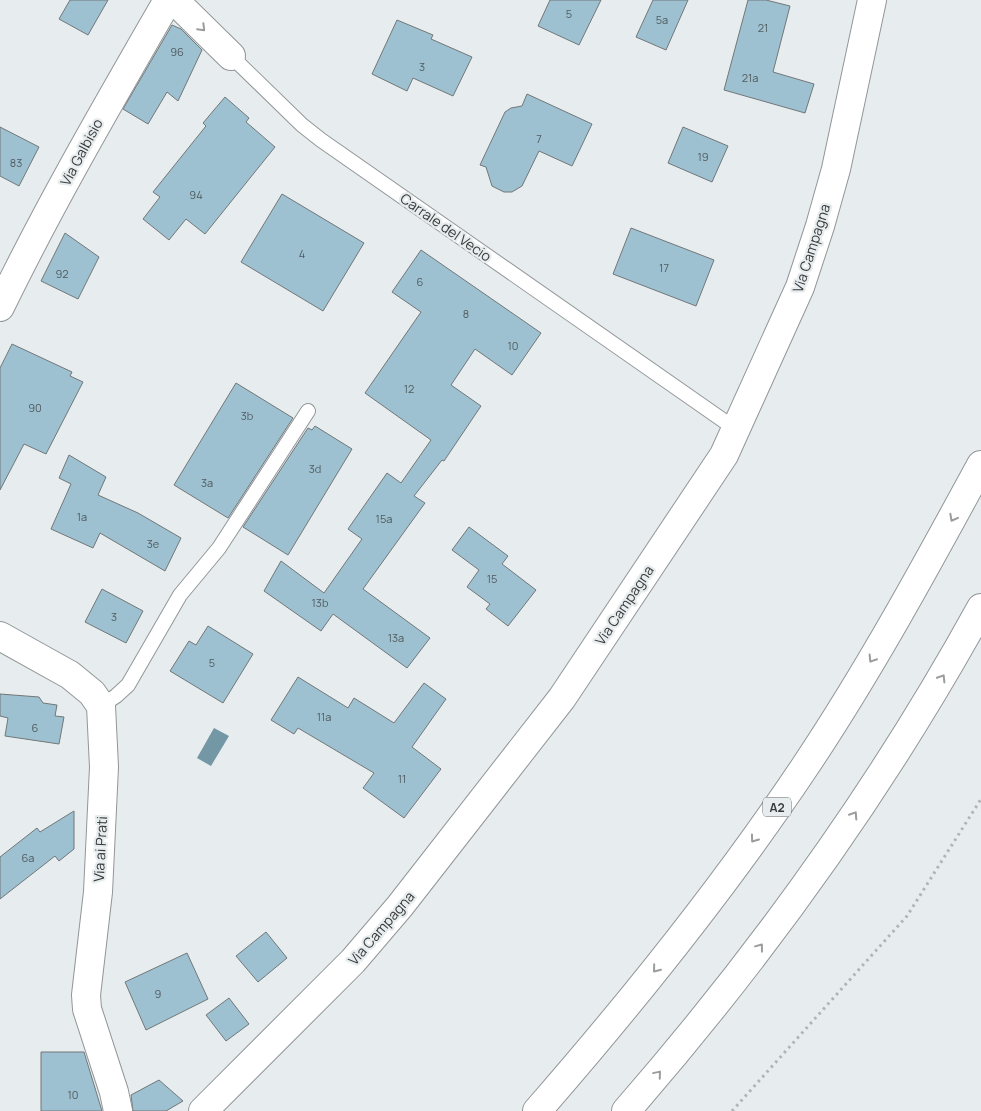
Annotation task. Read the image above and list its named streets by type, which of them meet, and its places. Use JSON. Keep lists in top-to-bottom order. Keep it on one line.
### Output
{"streets":{"main road":["Via Galbisio","Carrale del Vecio","Via Campagna","A2","Via ai Prati"]},"crossings":[["Carrale del Vecio","Via Campagna"]],"house_numbers":["5","5a","21","96","3","21a","7","19","83","94","4","17","92","6","8","10","12","90","3b","3d","3a","1a","15a","3e","15","13b","3","13a","5","11a","6","11","6a","9","10"]}
